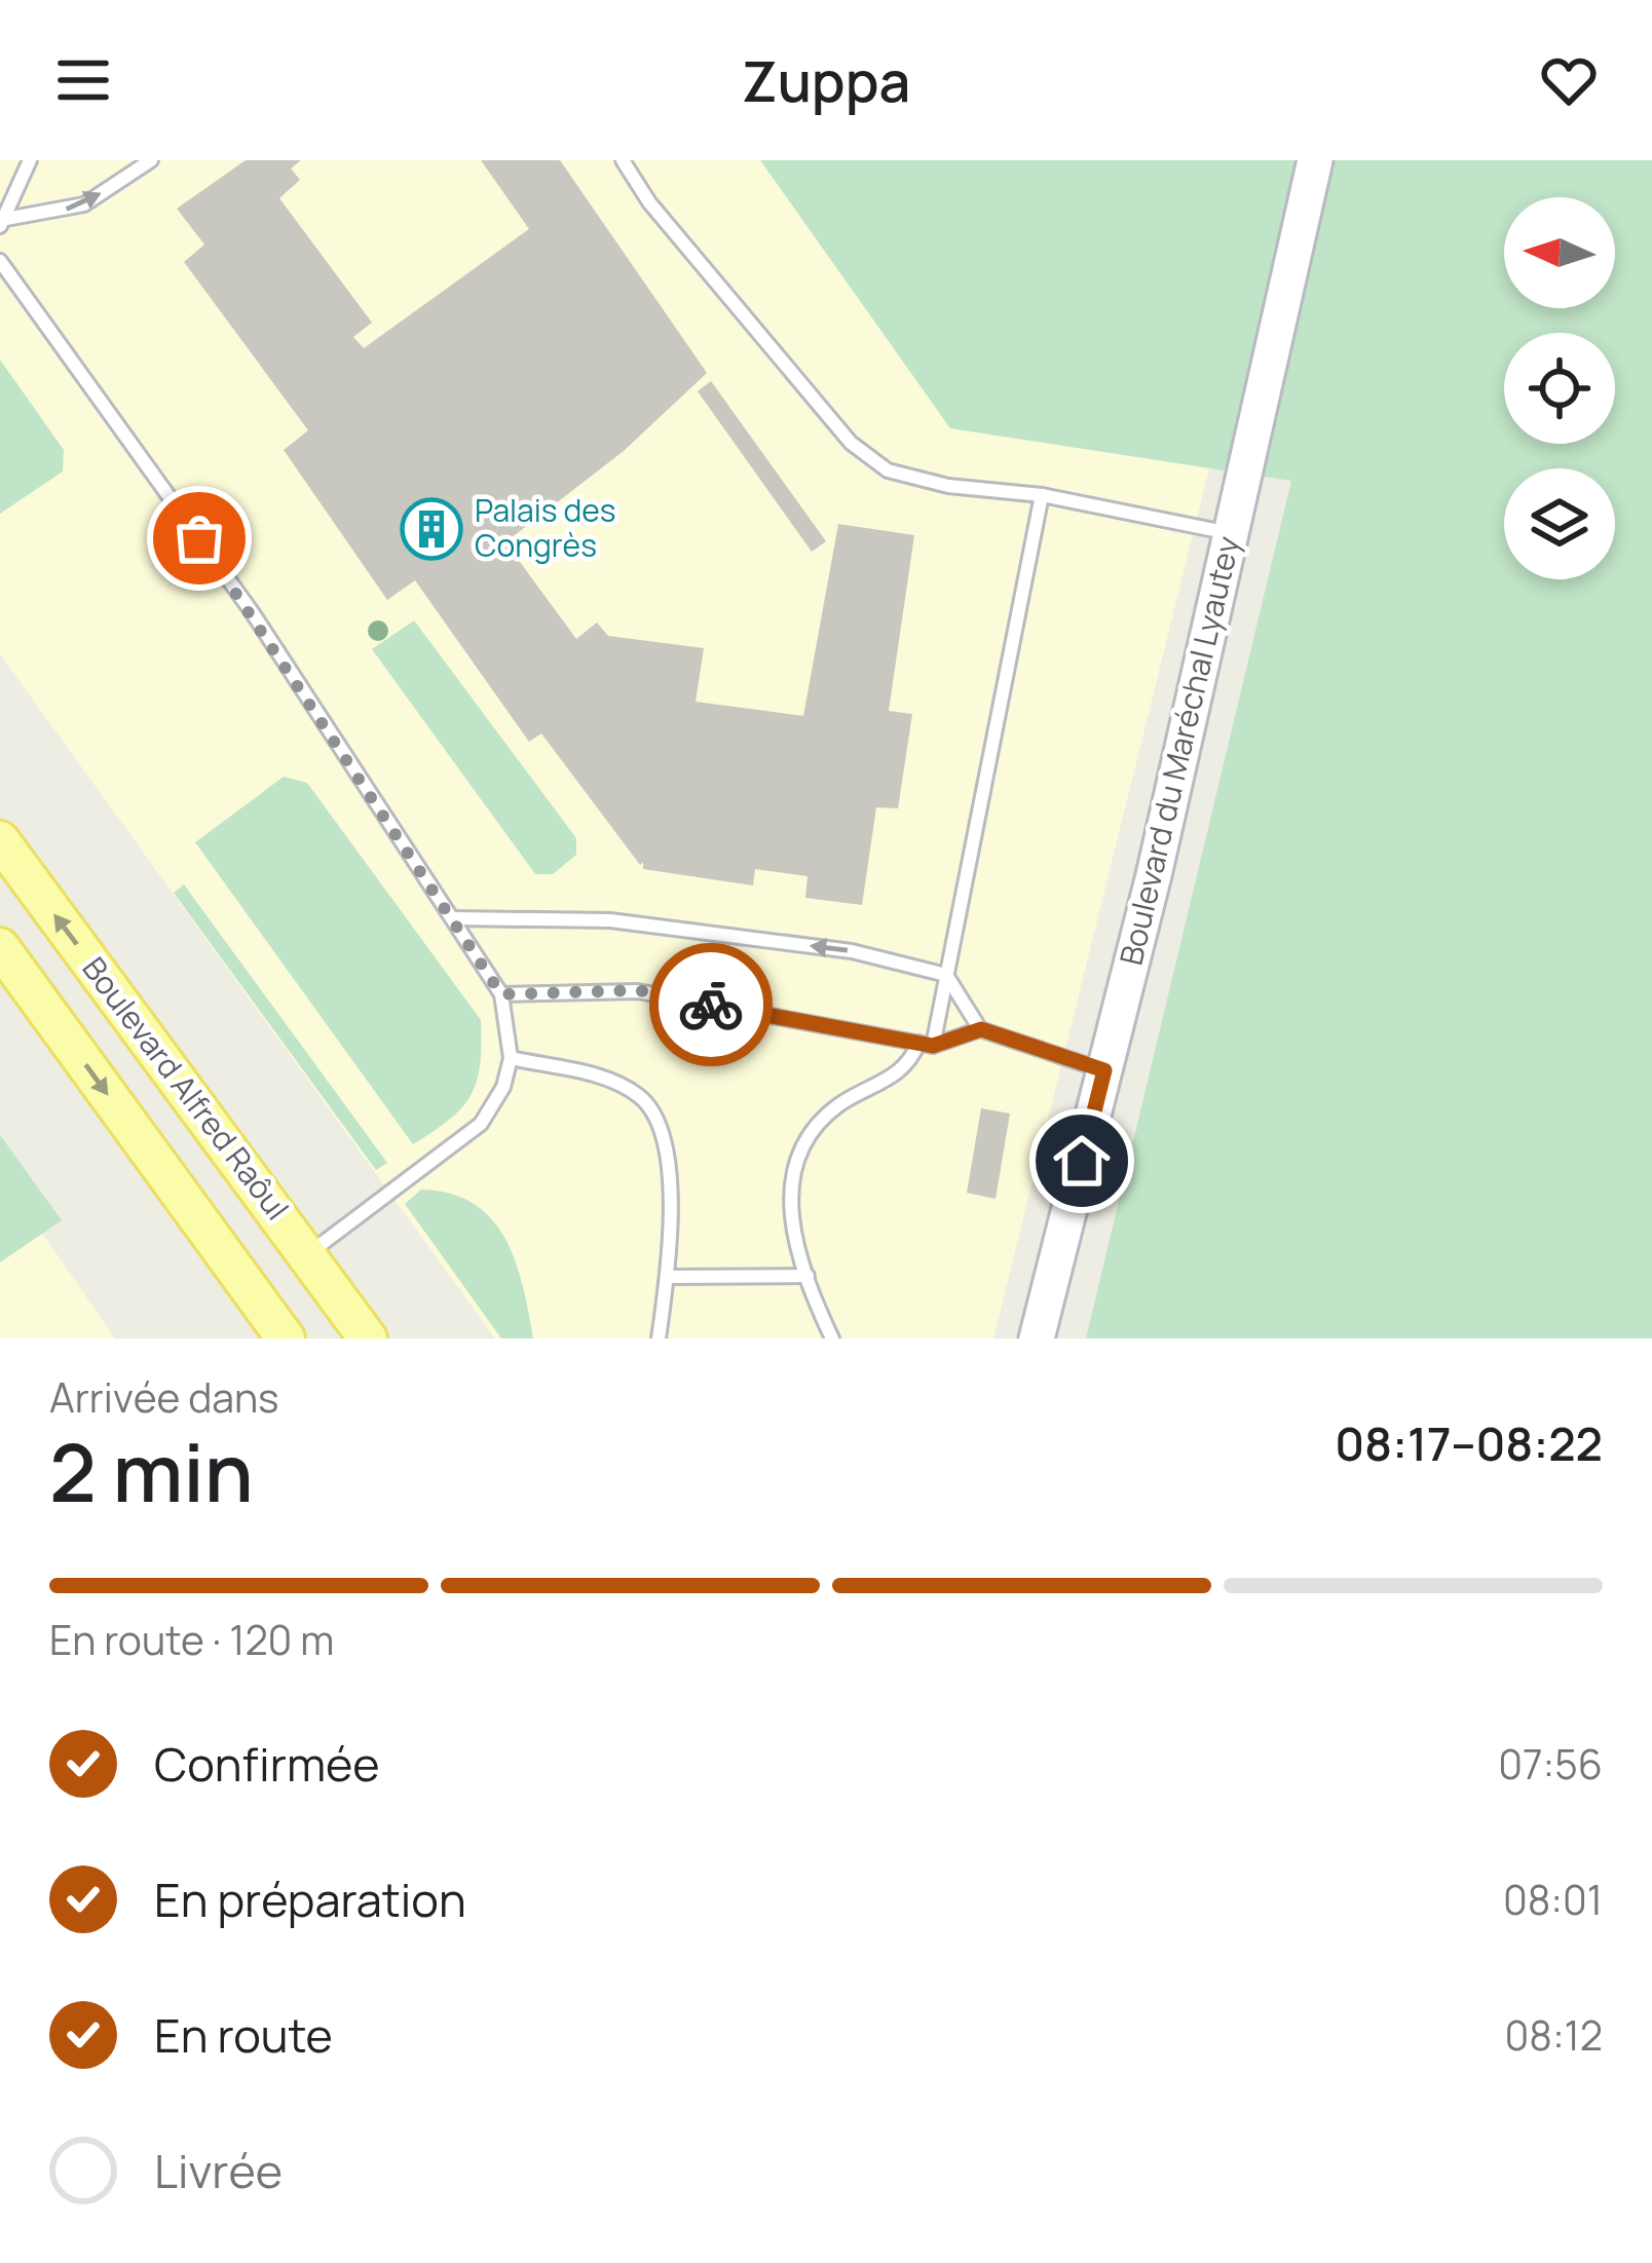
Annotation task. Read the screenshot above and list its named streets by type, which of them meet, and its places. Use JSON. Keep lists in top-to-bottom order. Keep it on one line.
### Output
{"streets":{"main road":["Boulevard du Maréchal Lyautey","Boulevard Alfred Raôul"]},"places":{"building":["Palais des Congrès"]},"north":"left","page":{"header":"Zuppa","heading":["2 min","Arrivée dans","08:17–08:22"],"bar":"En route · 120 m","list":[["Confirmée","07:56"],["En préparation","08:01"],["En route","08:12"],"Livrée"]}}
